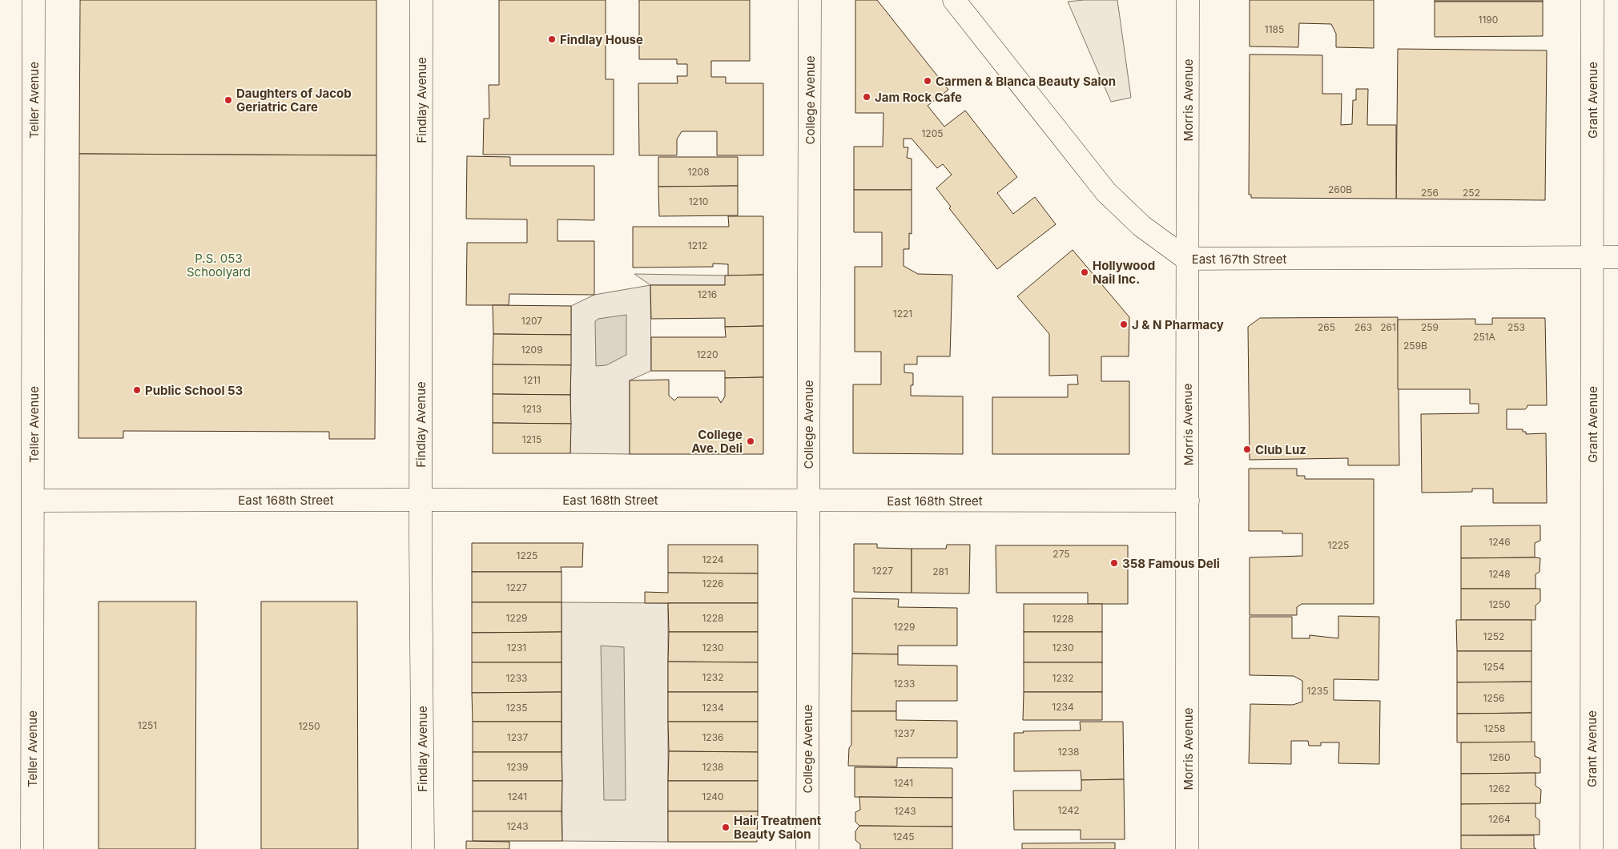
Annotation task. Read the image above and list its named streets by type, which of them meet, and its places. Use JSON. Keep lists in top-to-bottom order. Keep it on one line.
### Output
{"streets":{"street":["Teller Avenue","Findlay Avenue","College Avenue","Morris Avenue","Grant Avenue","East 167th Street","East 168th Street"]},"crossings":[["Teller Avenue","East 168th Street"],["Findlay Avenue","East 168th Street"],["College Avenue","East 168th Street"],["Morris Avenue","East 167th Street"],["Morris Avenue","East 168th Street"],["Grant Avenue","East 167th Street"]],"parks":["P.S. 053 Schoolyard"],"places":["Findlay House","Carmen & Blanca Beauty Salon","Jam Rock Cafe","Daughters of Jacob Geriatric Care","Hollywood Nail Inc.","J & N Pharmacy","Public School 53","College Ave. Deli","Club Luz","358 Famous Deli","Hair Treatment Beauty Salon"],"house_numbers":["1190","1185","1205","1208","260B","256","252","1210","1212","1216","1221","1207","265","263","261","259","253","251A","259B","1209","1220","1211","1213","1215","1246","1225","275","1225","1224","1227","281","1248","1226","1227","1250","1229","1228","1228","1229","1252","1231","1230","1230","1254","1232","1233","1232","1233","1235","1256","1234","1235","1234","1251","1250","1258","1237","1237","1236","1238","1260","1239","1238","1241","1262","1241","1240","1242","1243","1264","1243","1245"]}
